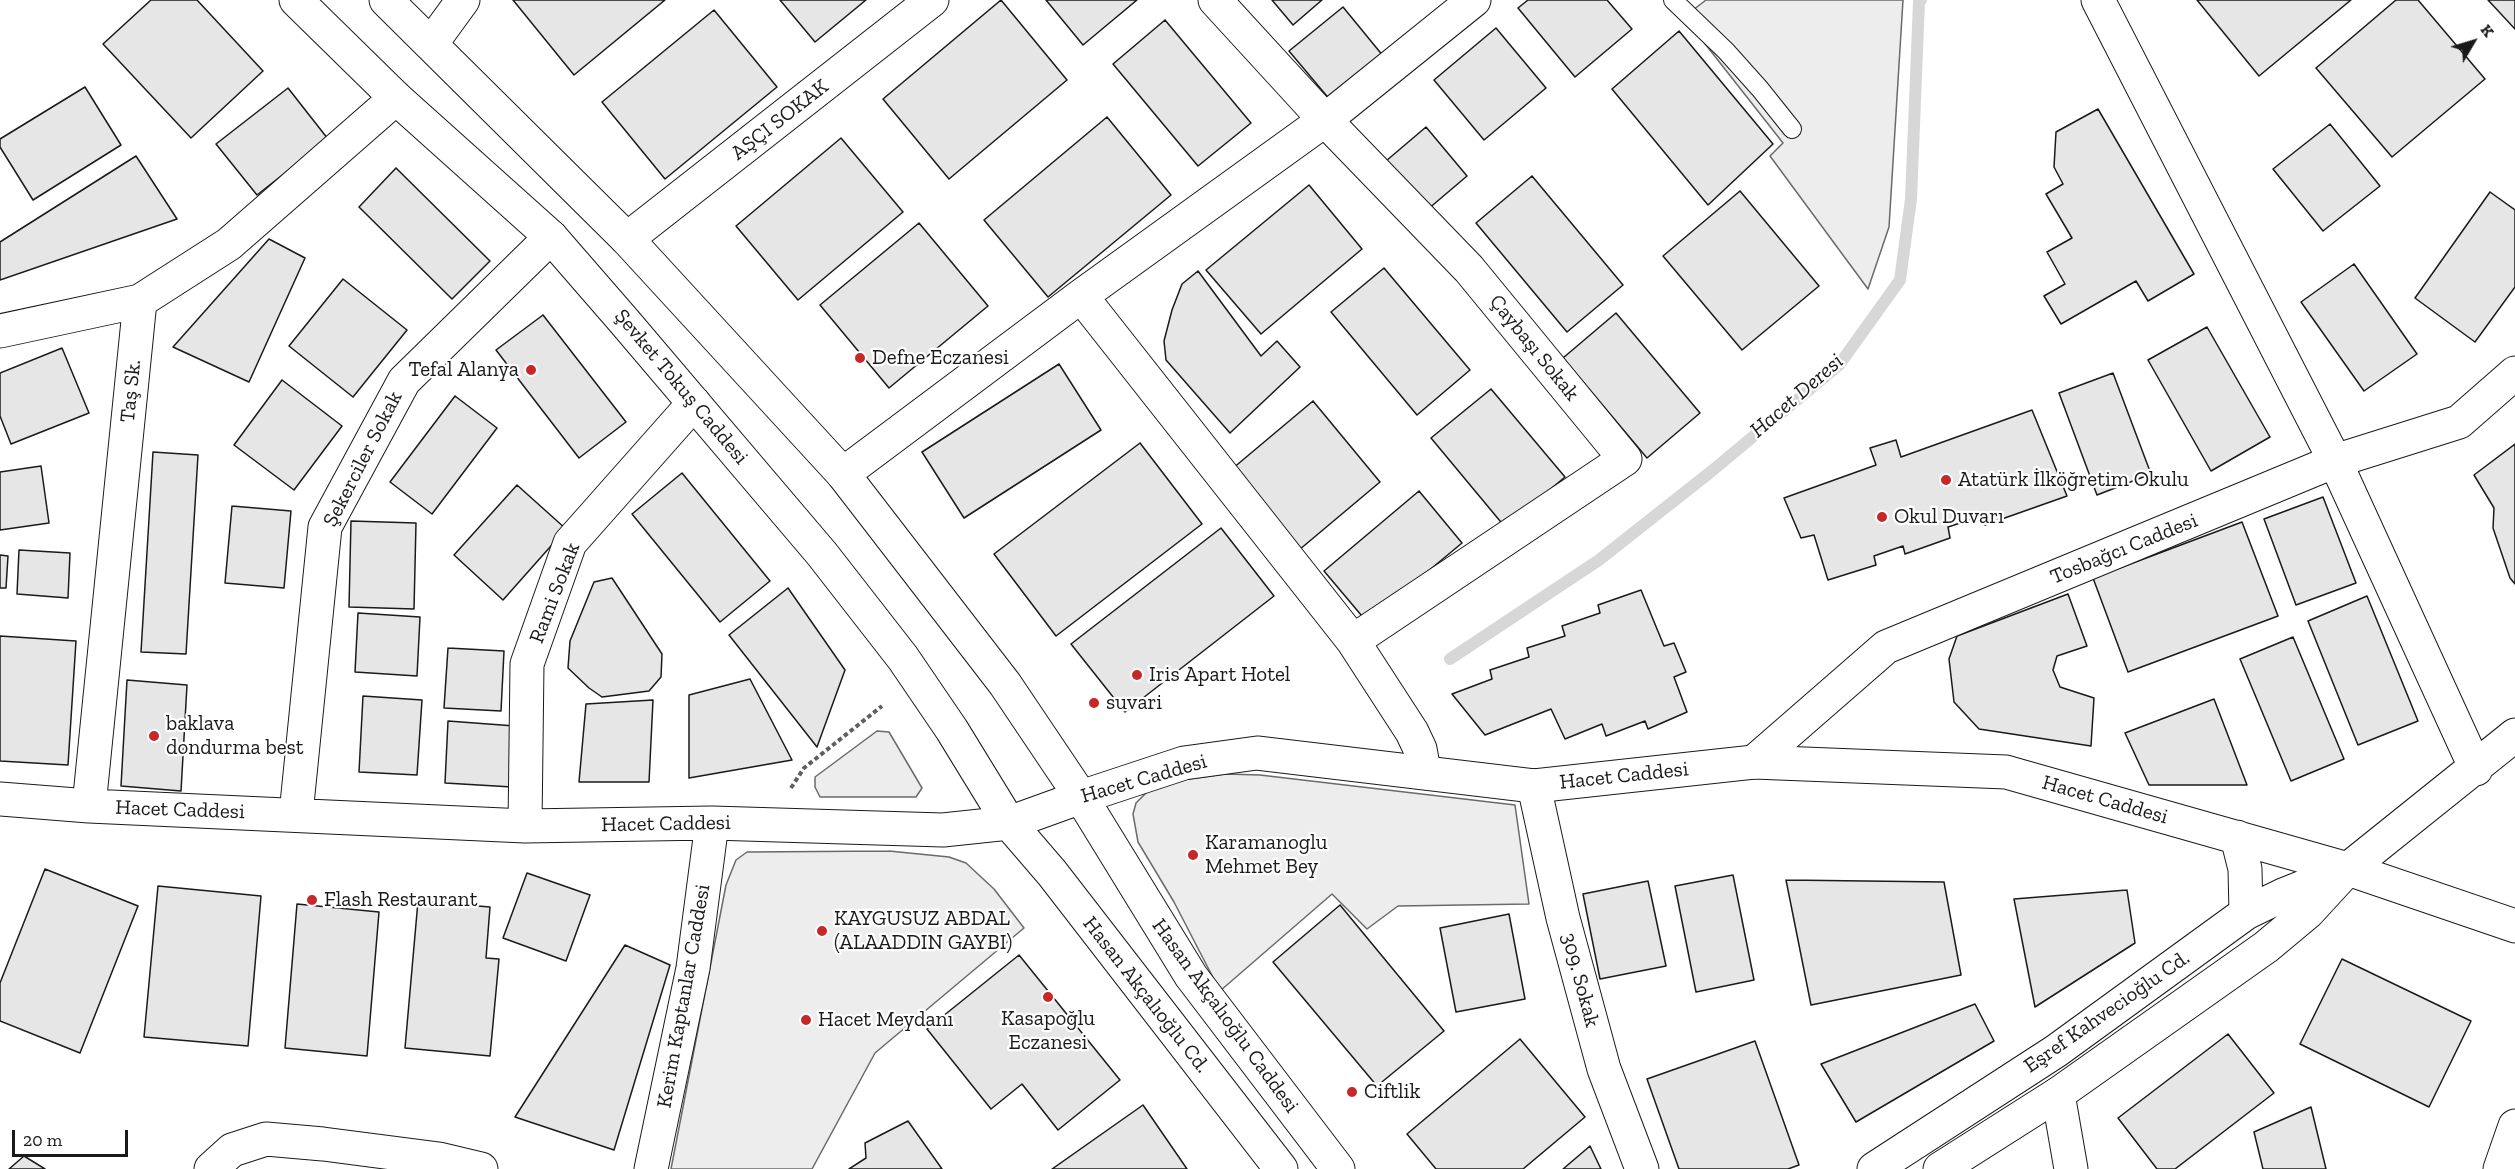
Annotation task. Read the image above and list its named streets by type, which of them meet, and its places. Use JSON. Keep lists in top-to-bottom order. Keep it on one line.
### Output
{"streets":{"street":["AŞÇI SOKAK","Çaybaşı Sokak","Şevket Tokuş Caddesi","Taş Sk.","Şekerciler Sokak","Tosbağcı Caddesi","Rami Sokak","Hacet Caddesi","309. Sokak","Hasan Akçalıoğlu Cd.","Kerim Kaptanlar Caddesi","Eşref Kahvecioğlu Cd.","Hasan Akçalıoğlu Caddesi"]},"crossings":[["Şevket Tokuş Caddesi","Şekerciler Sokak"],["Şevket Tokuş Caddesi","Rami Sokak"],["Şevket Tokuş Caddesi","Hacet Caddesi"],["Şevket Tokuş Caddesi","Hasan Akçalıoğlu Cd."],["Taş Sk.","Hacet Caddesi"],["Şekerciler Sokak","Hacet Caddesi"],["Tosbağcı Caddesi","Hacet Caddesi"],["Rami Sokak","Hacet Caddesi"],["Hacet Caddesi","309. Sokak"],["Hacet Caddesi","Hasan Akçalıoğlu Cd."],["Hacet Caddesi","Kerim Kaptanlar Caddesi"],["Hacet Caddesi","Eşref Kahvecioğlu Cd."],["Hacet Caddesi","Hasan Akçalıoğlu Caddesi"]],"water":["Hacet Deresi"],"places":["Defne Eczanesi","Tefal Alanya","Atatürk İlköğretim Okulu","Okul Duvarı","Iris Apart Hotel","suvari","baklava dondurma best","Karamanoglu Mehmet Bey","Flash Restaurant","KAYGUSUZ ABDAL (ALAADDIN GAYBI)","Kasapoğlu Eczanesi","Hacet Meydanı","Ciftlik"],"scale_bar":"20 m","north":"top right"}
